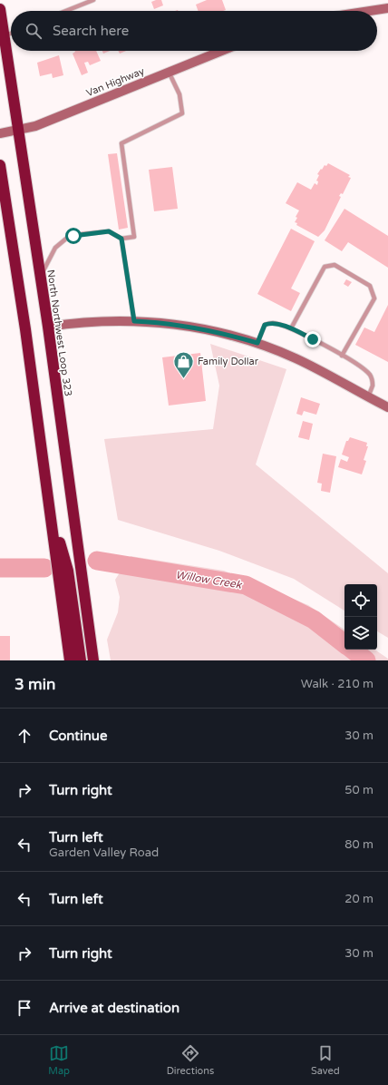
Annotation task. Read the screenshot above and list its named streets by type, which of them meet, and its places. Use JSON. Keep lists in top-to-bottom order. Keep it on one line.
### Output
{"streets":{"highway":["North Northwest Loop 323"],"street":["Van Highway"]},"crossings":[["Van Highway","North Northwest Loop 323"]],"water":["Willow Creek"],"places":{"shop":["Family Dollar"]},"page":{"search":"Search here","heading":["3 min","Walk · 210 m"],"list":[["Continue","30 m"],["Turn right","50 m"],["Turn left","Garden Valley Road","80 m"],["Turn left","20 m"],["Turn right","30 m"],"Arrive at destination"],"nav":["Map","Directions","Saved"]}}
